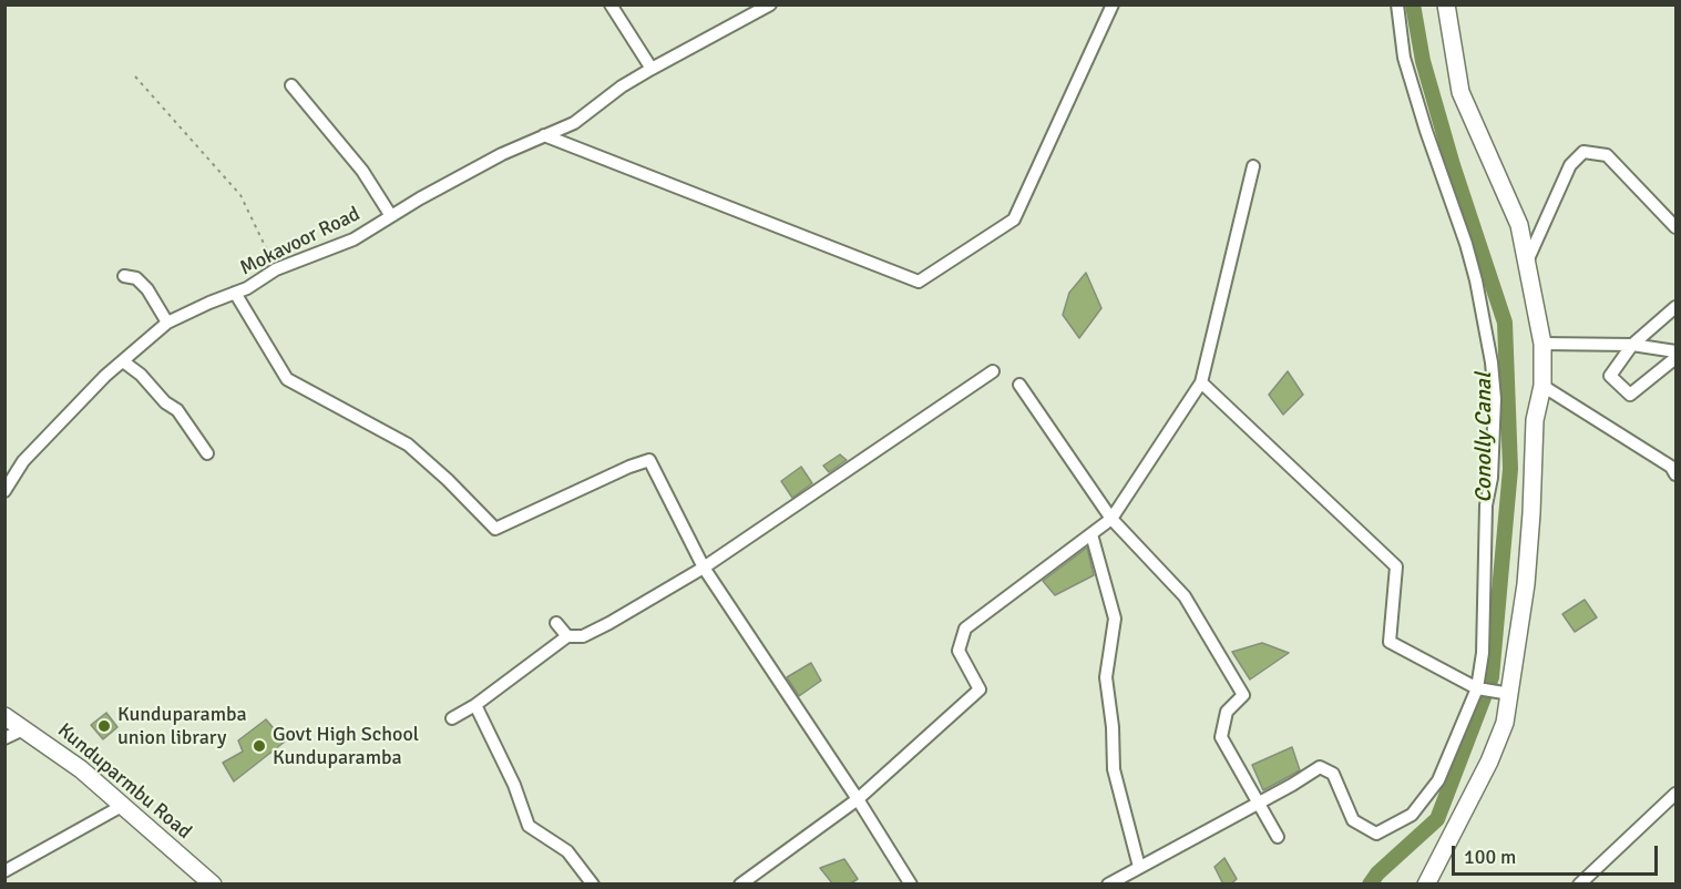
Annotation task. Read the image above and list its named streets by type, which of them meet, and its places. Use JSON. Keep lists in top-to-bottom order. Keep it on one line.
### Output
{"streets":{"main road":["Kunduparmbu Road"],"street":["Mokavoor Road"]},"water":["Conolly Canal"],"places":["Kunduparamba union library","Govt High School Kunduparamba"],"scale_bar":"100 m"}
